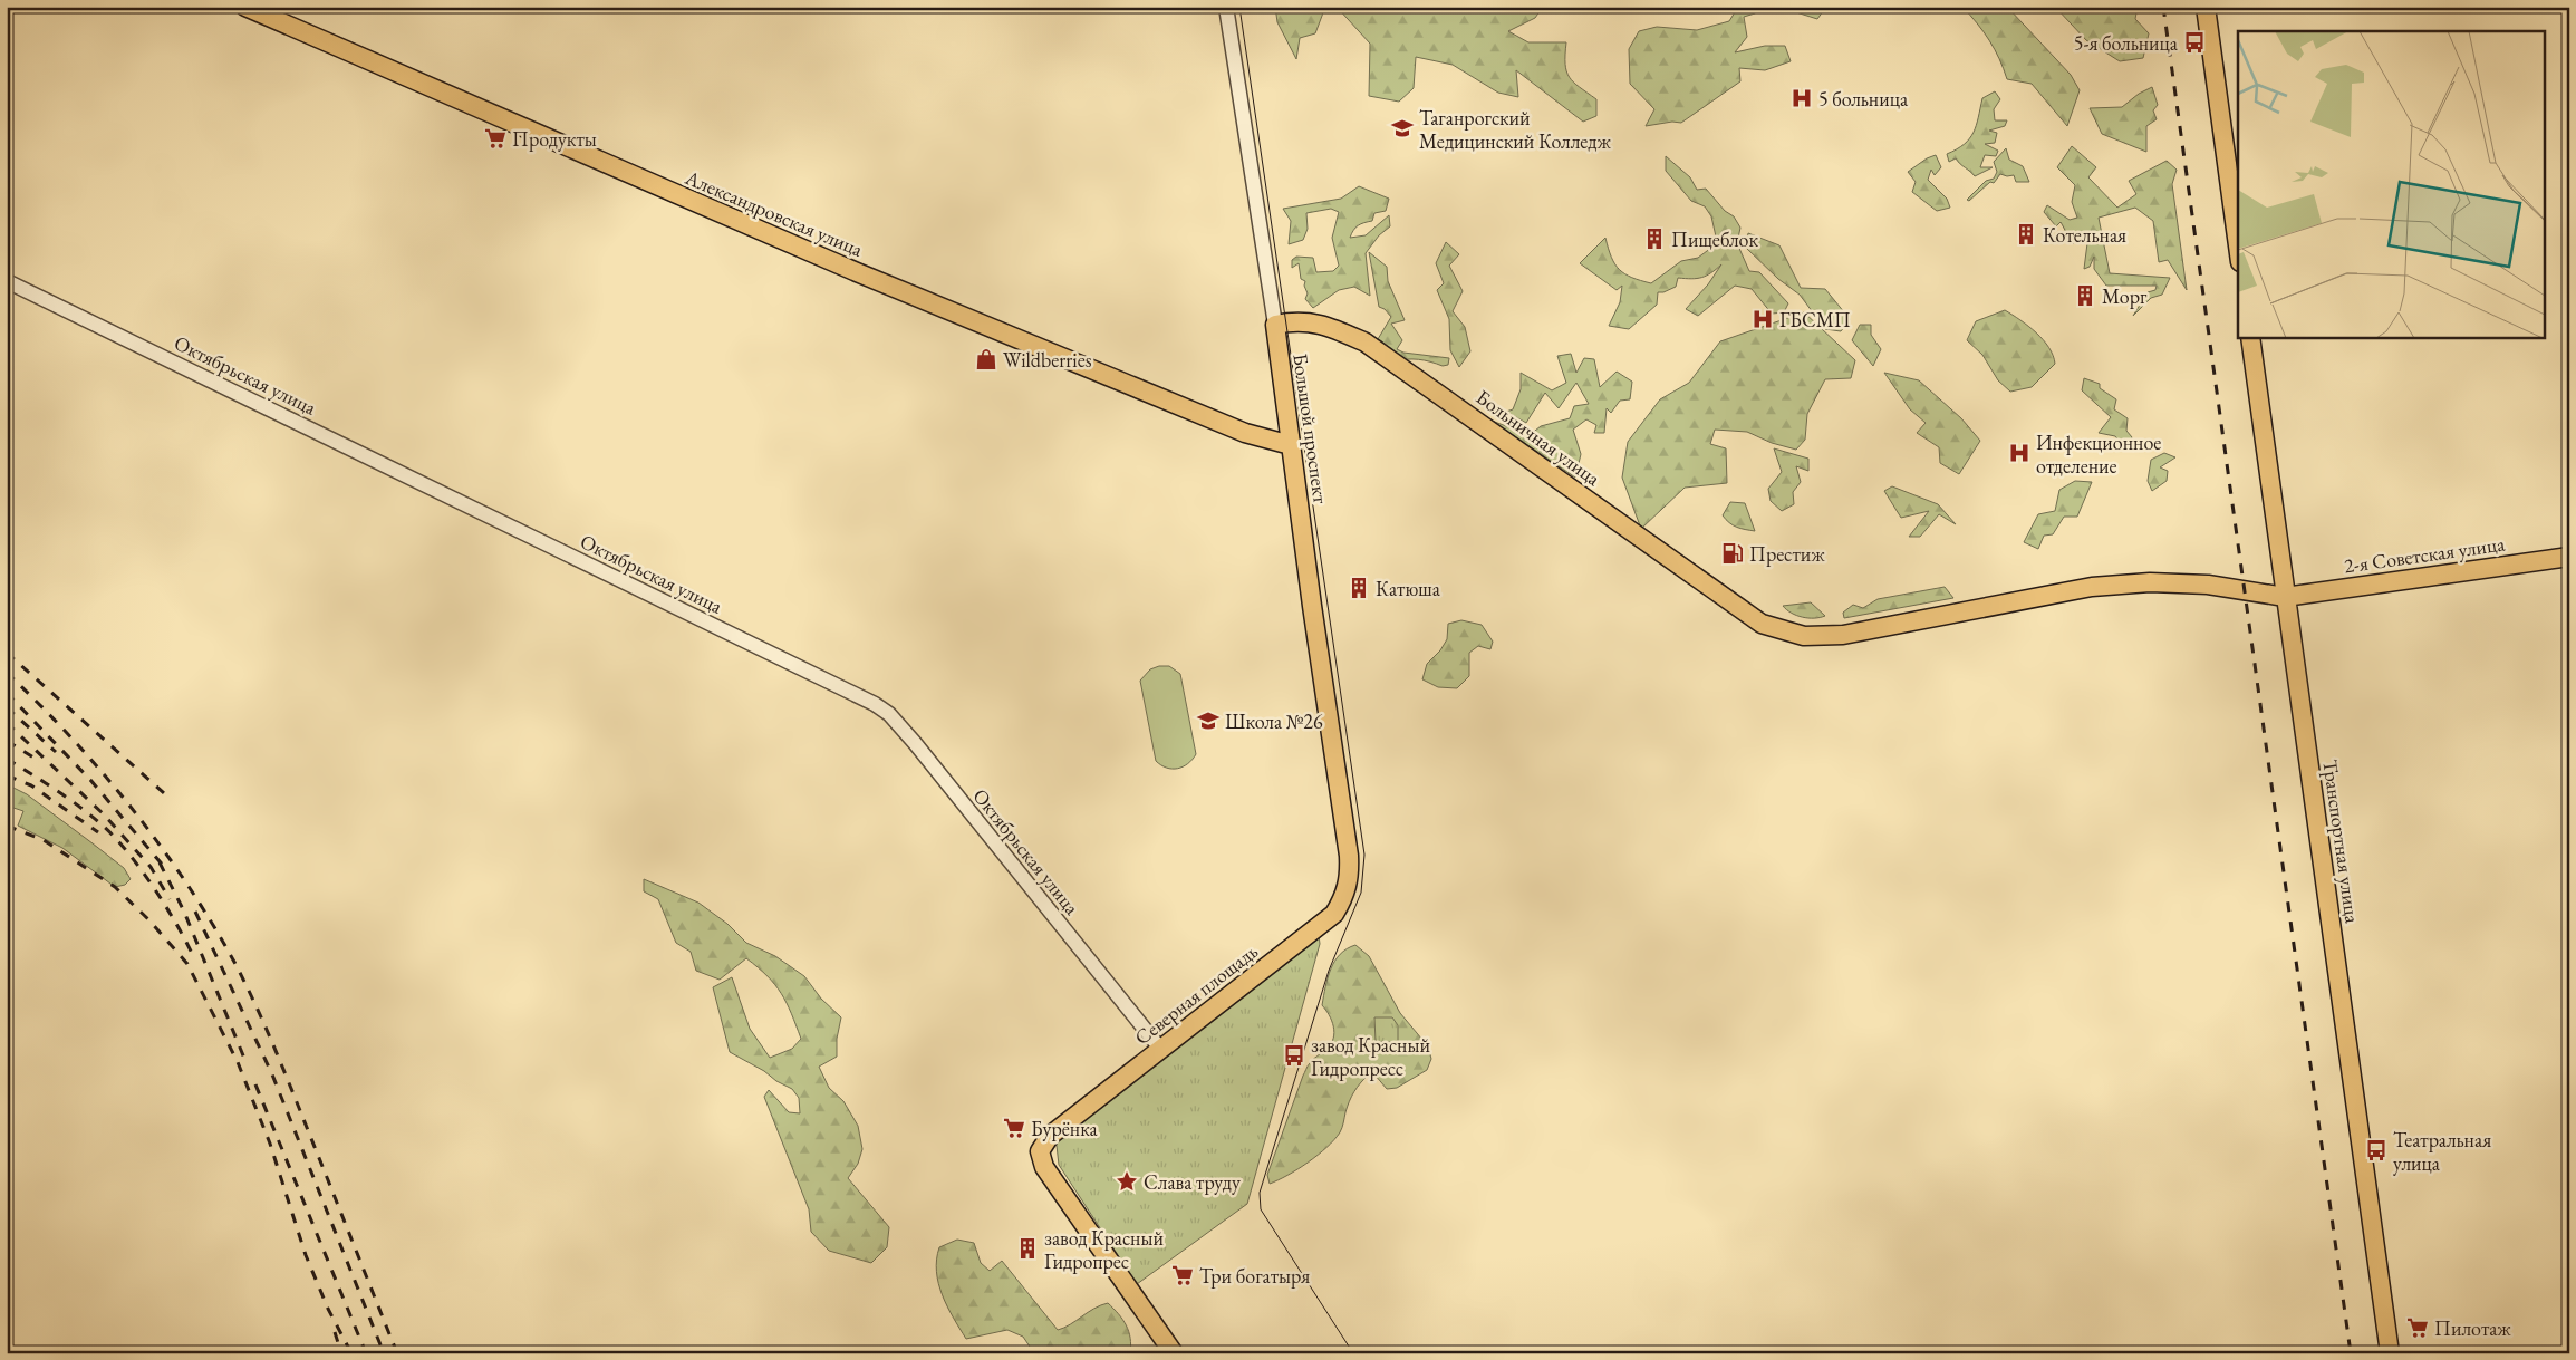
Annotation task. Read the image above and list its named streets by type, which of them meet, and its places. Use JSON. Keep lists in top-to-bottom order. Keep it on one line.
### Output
{"streets":{"main road":["Александровская улица","Большой проспект","Больничная улица","2-я Советская улица","Транспортная улица","Северная площадь"],"street":["Октябрьская улица"]},"crossings":[["Александровская улица","Большой проспект"],["Октябрьская улица","Северная площадь"],["Большой проспект","Больничная улица"],["Большой проспект","Северная площадь"],["Больничная улица","2-я Советская улица"],["Больничная улица","Транспортная улица"],["2-я Советская улица","Транспортная улица"]],"places":{"bus stop":["5-я больница","завод Красный Гидропресс","Театральная улица"],"hospital":["5 больница","ГБСМП","Инфекционное отделение"],"school or university":["Таганрогский Медицинский Колледж","Школа №26"],"supermarket":["Продукты","Бурёнка","Три богатыря","Пилотаж"],"building":["Котельная","Пищеблок","Морг","Катюша","завод Красный Гидропрес"],"shop":["Wildberries"],"fuel station":["Престиж"],"place":["Слава труду"]}}
